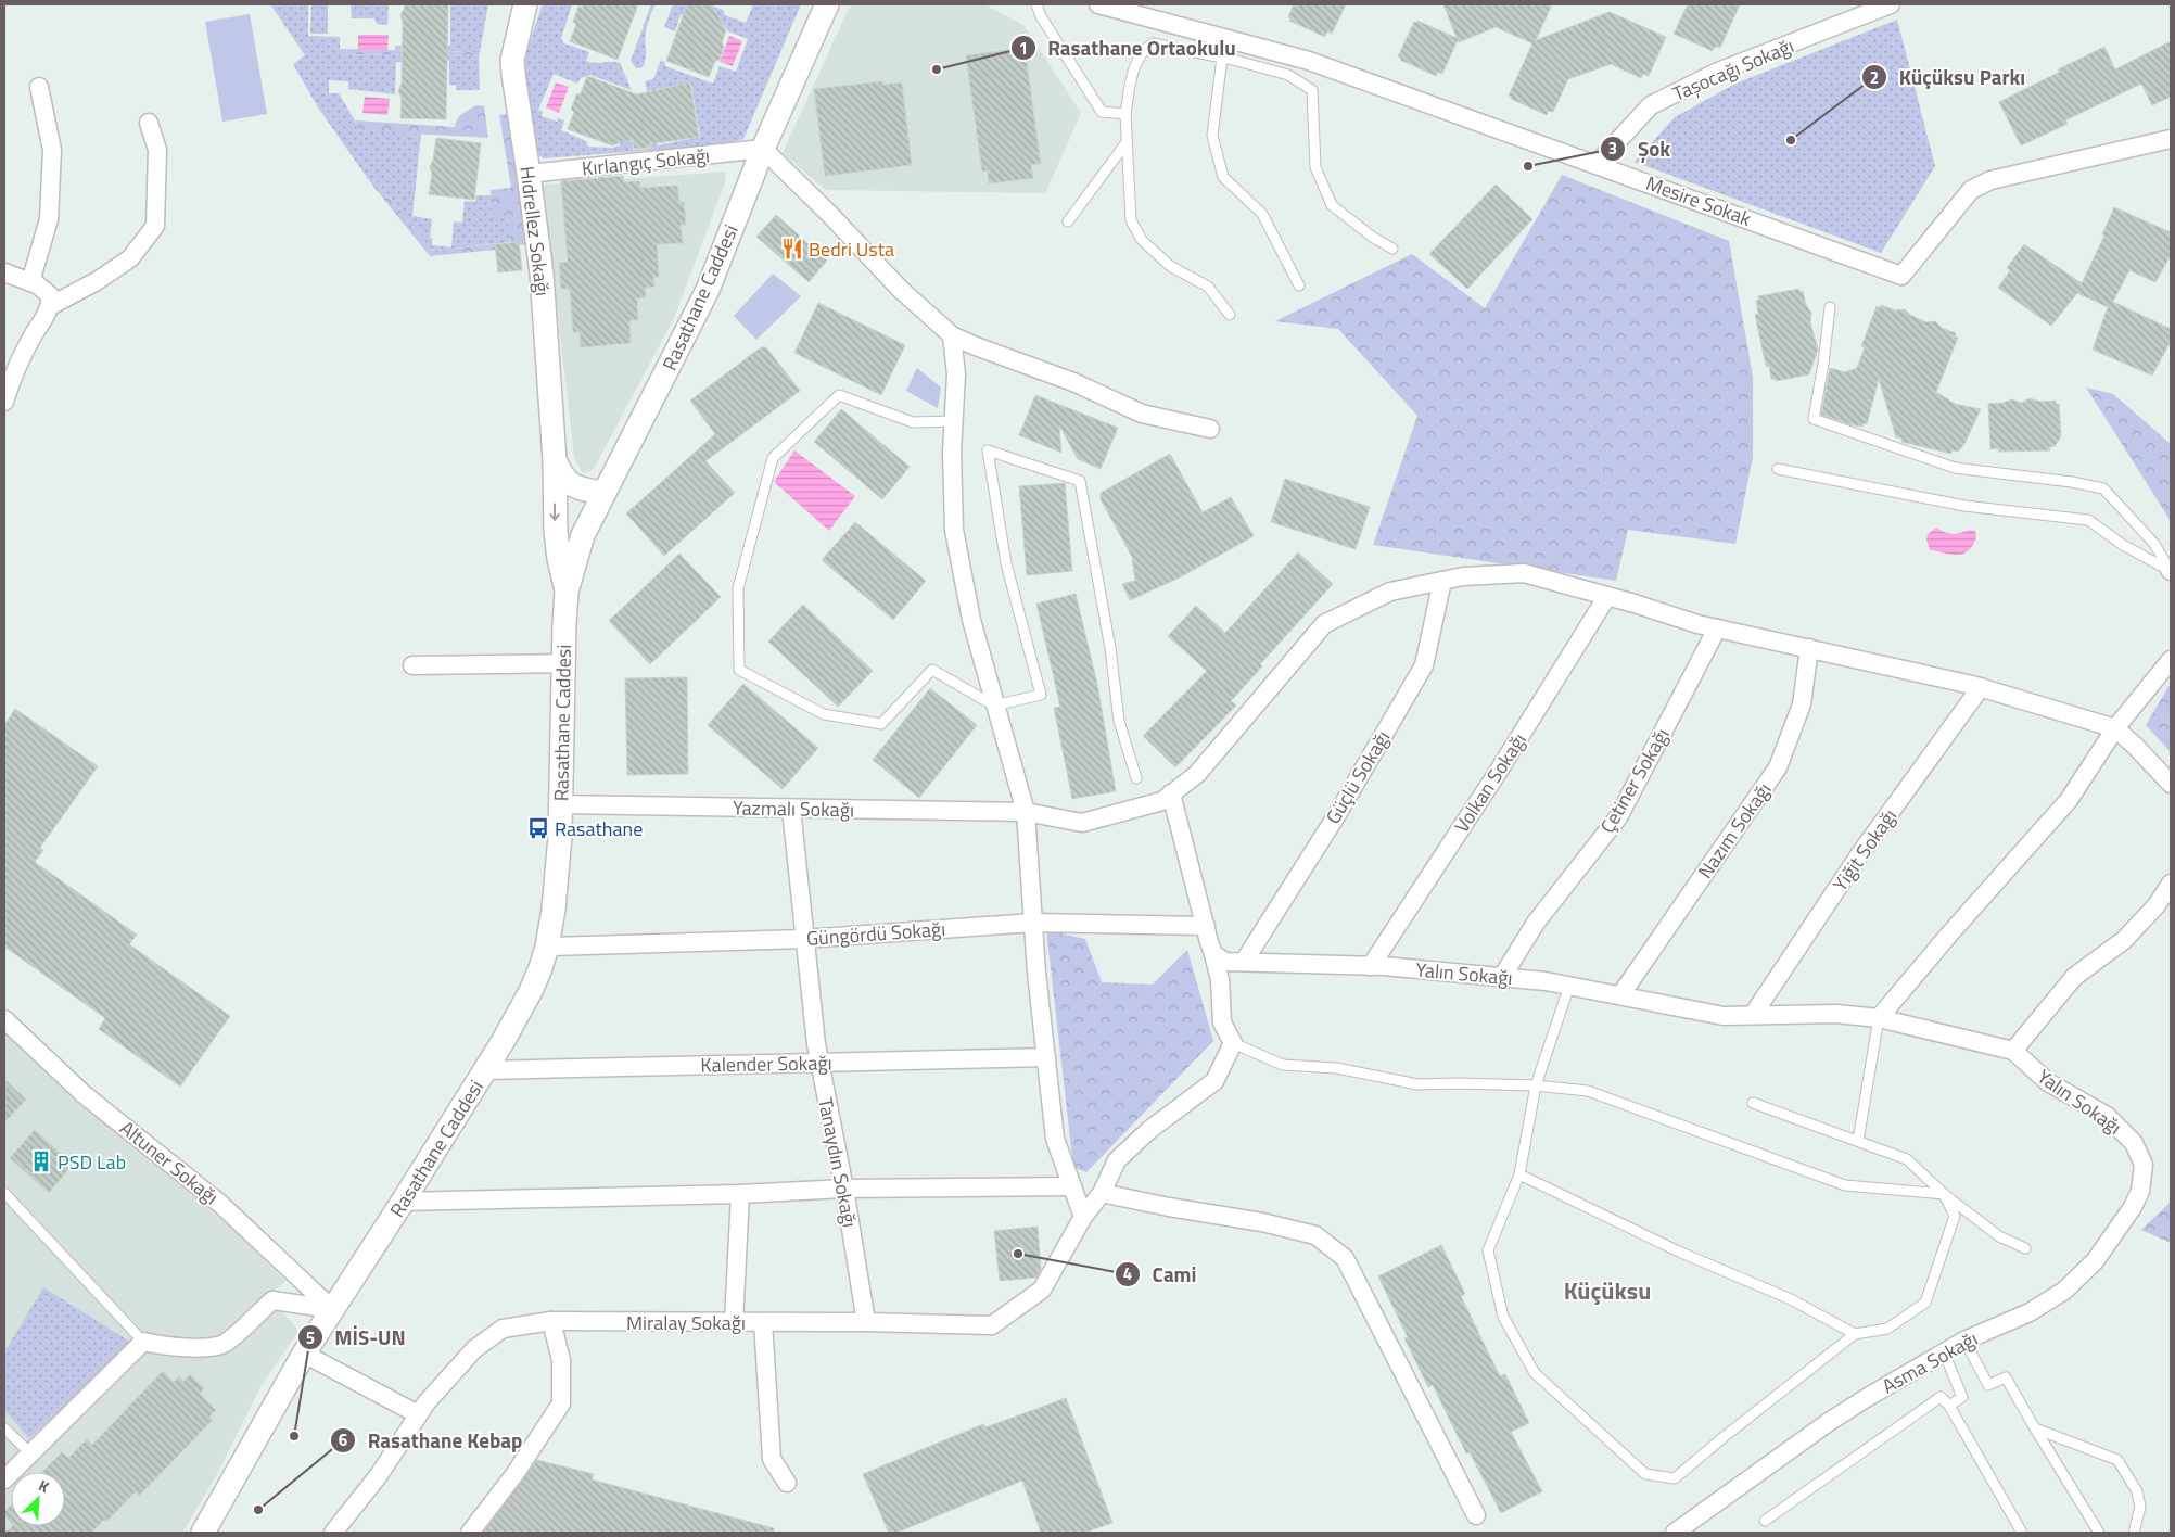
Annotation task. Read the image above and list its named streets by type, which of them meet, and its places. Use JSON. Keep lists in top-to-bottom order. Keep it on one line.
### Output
{"streets":{"street":["Taşocağı Sokağı","Kırlangıç Sokağı","Mesire Sokak","Hıdrellez Sokağı","Rasathane Caddesi","Güçlü Sokağı","Çetiner Sokağı","Volkan Sokağı","Yazmalı Sokağı","Nazım Sokağı","Yiğit Sokağı","Güngördü Sokağı","Yalın Sokağı","Kalender Sokağı","Altuner Sokağı","Tanaydın Sokağı","Miralay Sokağı","Asma Sokağı"]},"crossings":[["Taşocağı Sokağı","Mesire Sokak"],["Kırlangıç Sokağı","Hıdrellez Sokağı"],["Kırlangıç Sokağı","Rasathane Caddesi"],["Hıdrellez Sokağı","Rasathane Caddesi"],["Rasathane Caddesi","Yazmalı Sokağı"],["Rasathane Caddesi","Güngördü Sokağı"],["Rasathane Caddesi","Kalender Sokağı"],["Rasathane Caddesi","Altuner Sokağı"],["Güçlü Sokağı","Yazmalı Sokağı"],["Güçlü Sokağı","Yalın Sokağı"],["Çetiner Sokağı","Yazmalı Sokağı"],["Çetiner Sokağı","Yalın Sokağı"],["Volkan Sokağı","Yazmalı Sokağı"],["Volkan Sokağı","Yalın Sokağı"],["Yazmalı Sokağı","Nazım Sokağı"],["Yazmalı Sokağı","Yiğit Sokağı"],["Yazmalı Sokağı","Tanaydın Sokağı"],["Nazım Sokağı","Yalın Sokağı"],["Yiğit Sokağı","Yalın Sokağı"],["Güngördü Sokağı","Tanaydın Sokağı"],["Yalın Sokağı","Asma Sokağı"],["Kalender Sokağı","Tanaydın Sokağı"],["Tanaydın Sokağı","Miralay Sokağı"]],"districts":["Küçüksu"],"places":{"other":["Rasathane Ortaokulu","Küçüksu Parkı","Şok","Cami","MİS-UN","Rasathane Kebap"],"restaurant":["Bedri Usta"],"bus stop":["Rasathane"],"building":["PSD Lab"]},"north":"top right"}
